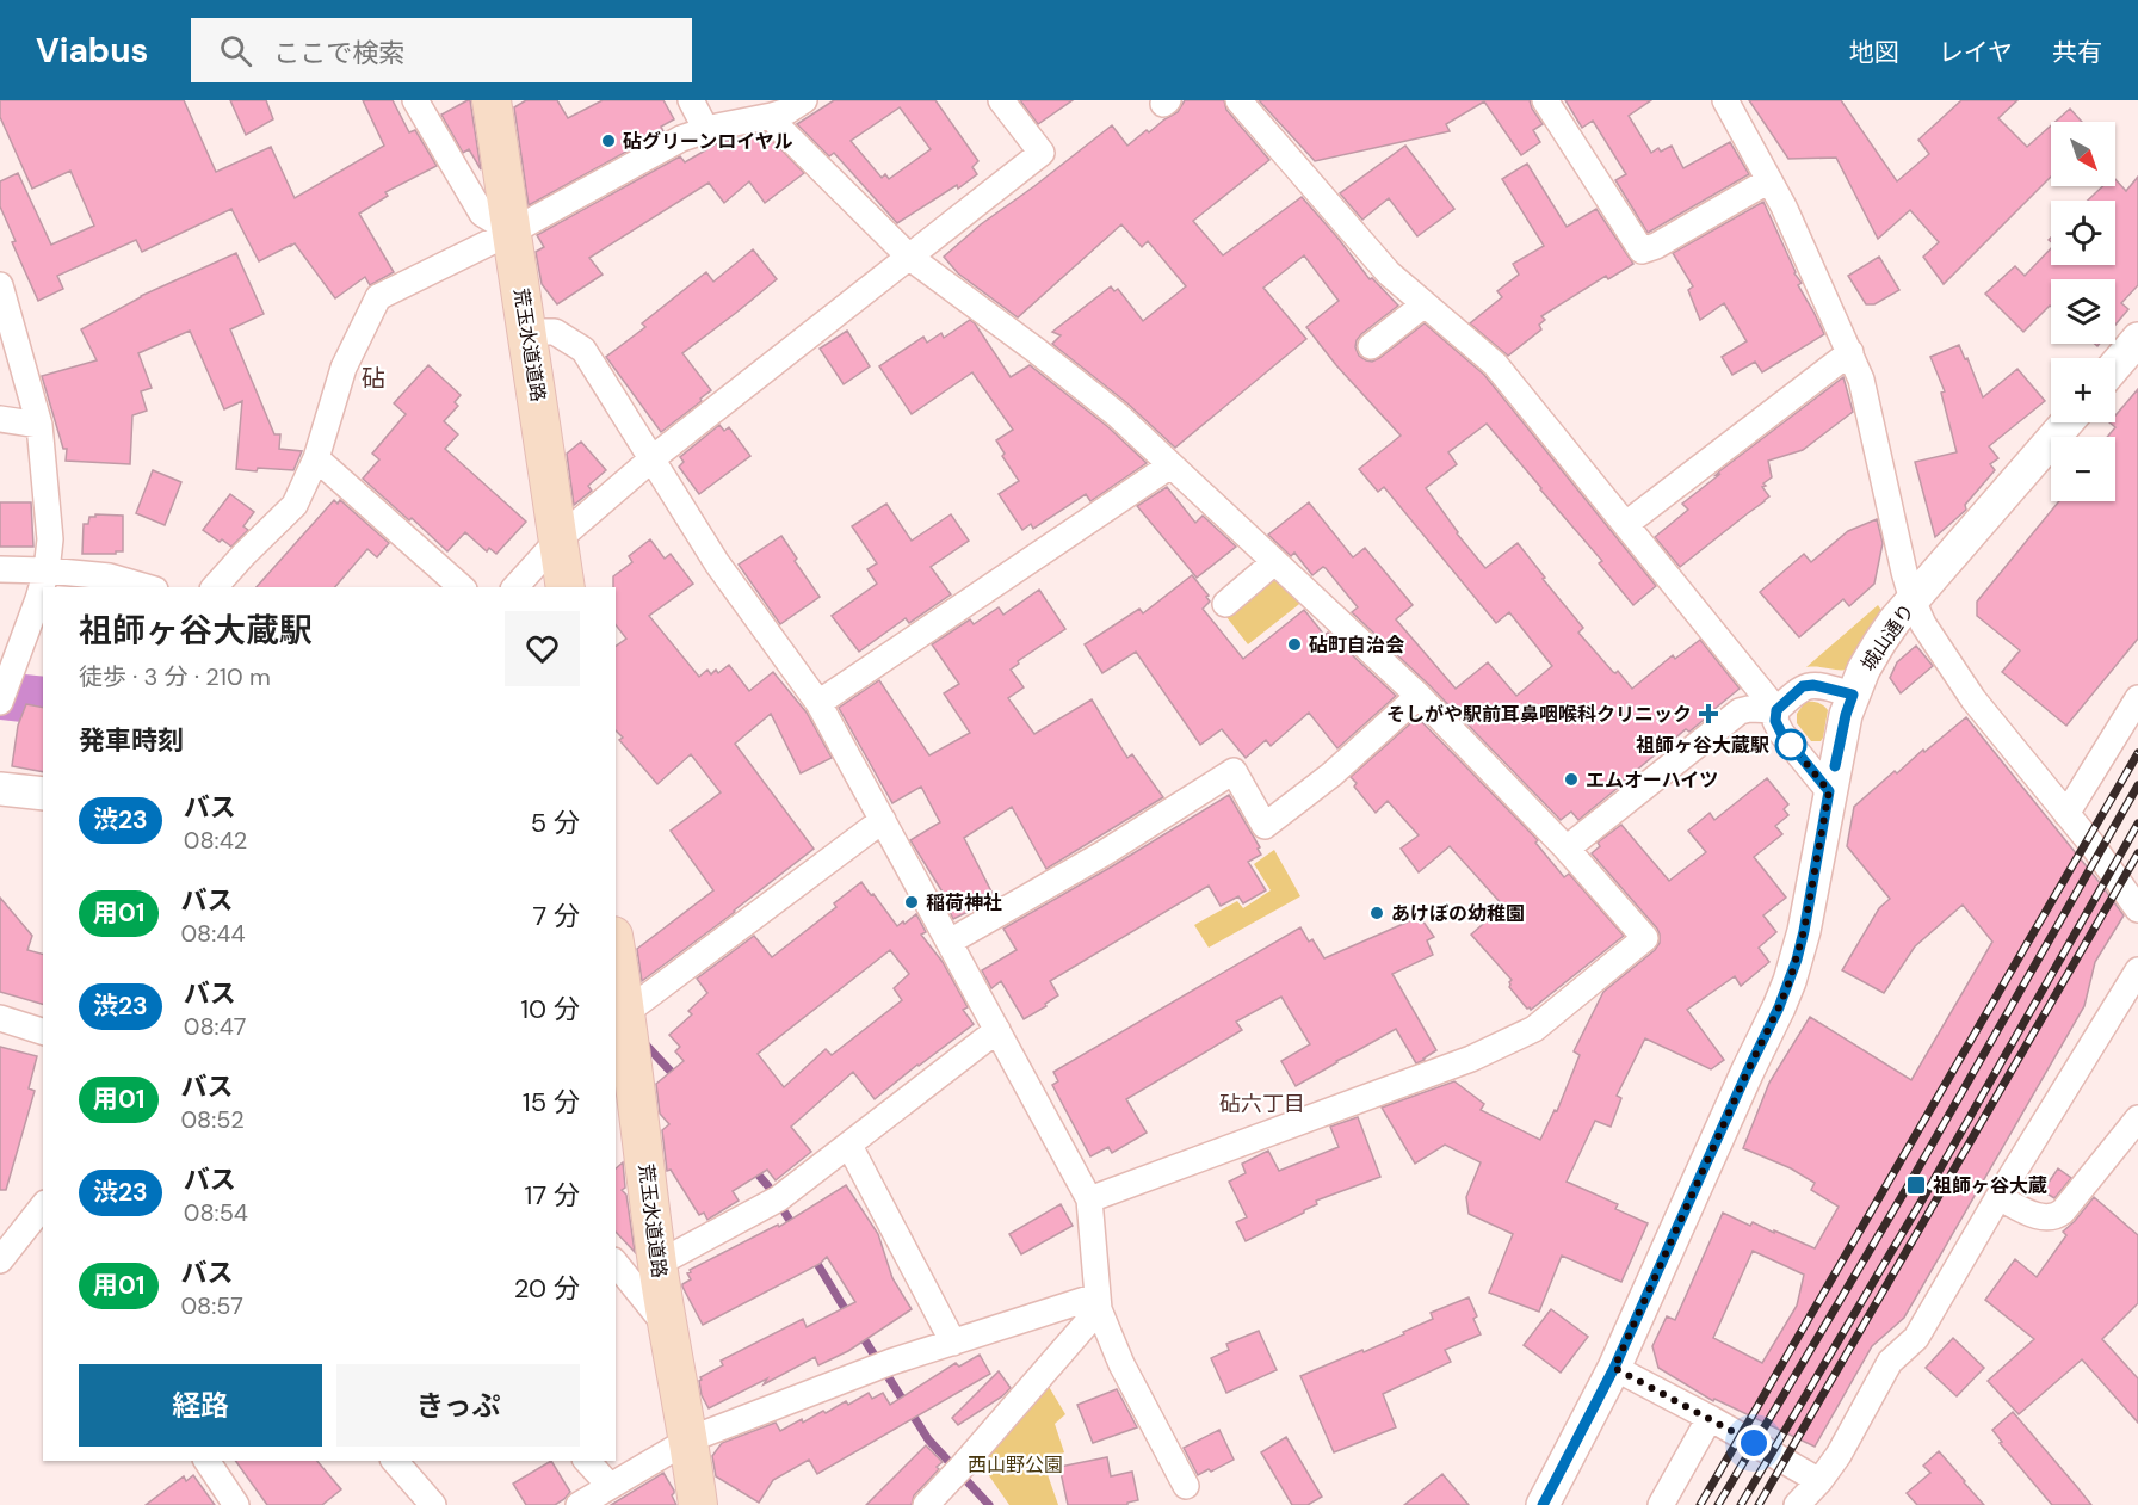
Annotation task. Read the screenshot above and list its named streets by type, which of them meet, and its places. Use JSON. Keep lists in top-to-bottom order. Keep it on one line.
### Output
{"streets":{"main road":["荒玉水道道路"],"street":["城山通り"]},"districts":["砧","砧六丁目"],"parks":["西山野公園"],"places":{"other":["砧グリーンロイヤル","砧町自治会","祖師ヶ谷大蔵駅","エムオーハイツ","稲荷神社","あけぼの幼稚園"],"health":["そしがや駅前耳鼻咽喉科クリニック"],"transit":["祖師ヶ谷大蔵"]},"lines":["bus line 渋23"],"north":"bottom right","page":{"header":"Viabus","search":"ここで検索","nav":["地図","レイヤ","共有"],"map_buttons":["+","−"],"heading":[["祖師ヶ谷大蔵駅","徒歩 · 3 分 · 210 m"],"発車時刻"],"list":[{"mark":"渋23","name":"バス","note":"08:42","value":"5 分"},{"mark":"用01","name":"バス","note":"08:44","value":"7 分"},{"mark":"渋23","name":"バス","note":"08:47","value":"10 分"},{"mark":"用01","name":"バス","note":"08:52","value":"15 分"},{"mark":"渋23","name":"バス","note":"08:54","value":"17 分"},{"mark":"用01","name":"バス","note":"08:57","value":"20 分"}],"buttons":["経路","きっぷ"]}}
